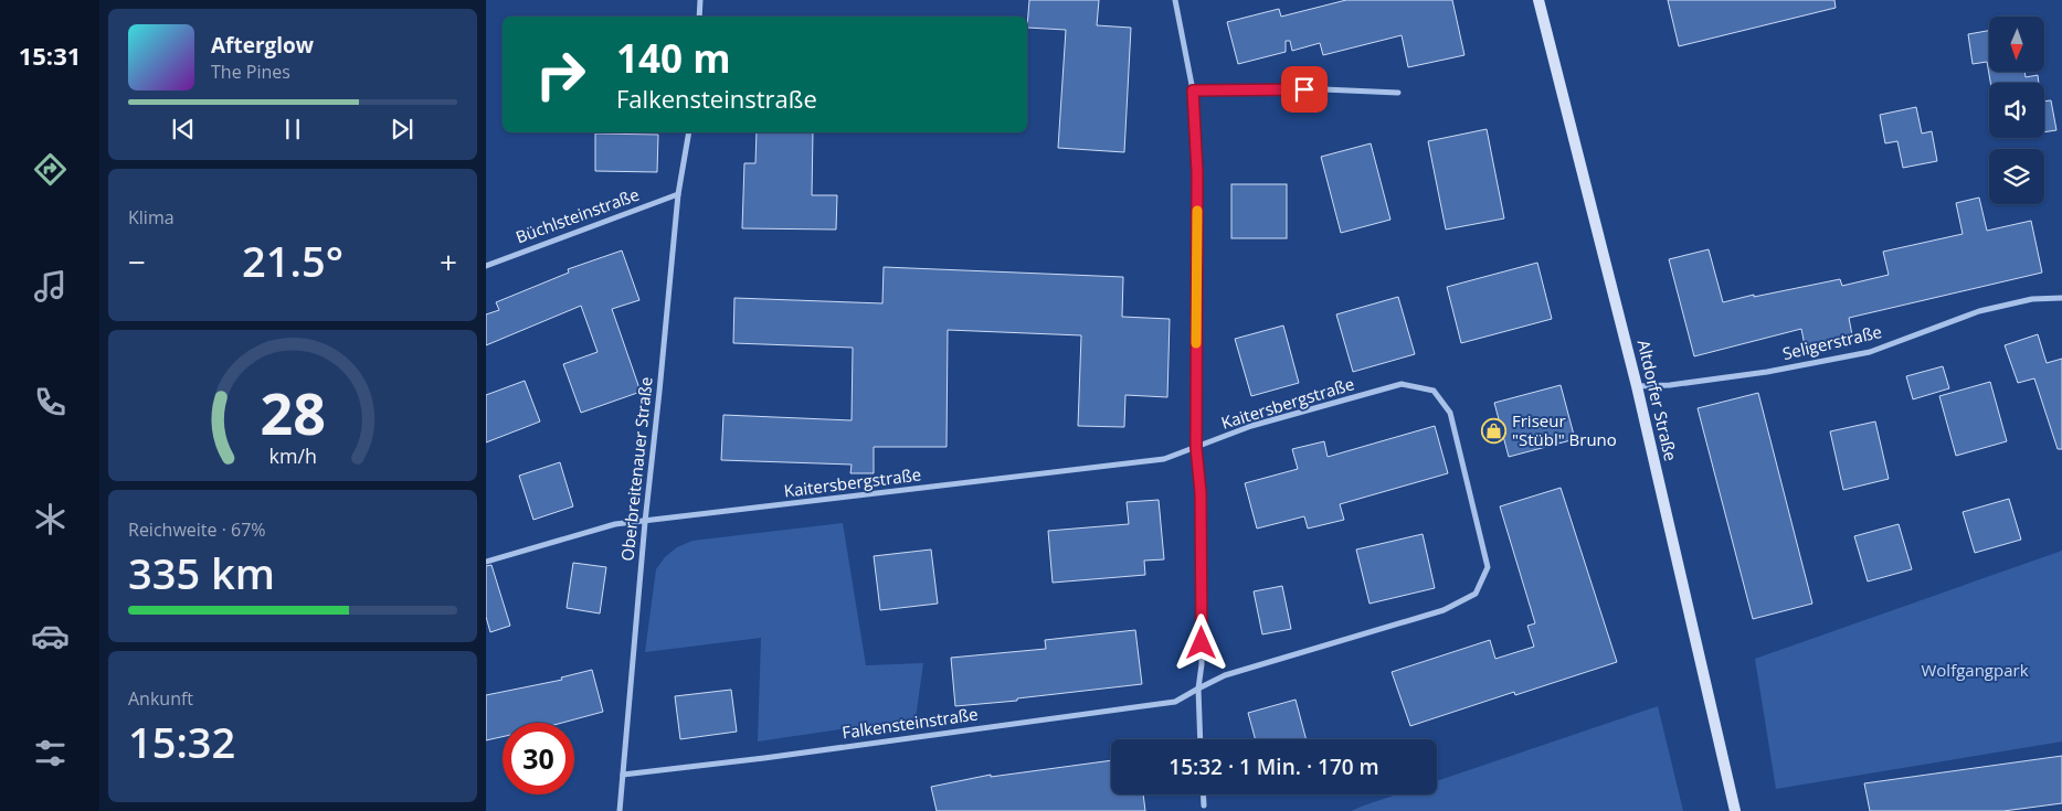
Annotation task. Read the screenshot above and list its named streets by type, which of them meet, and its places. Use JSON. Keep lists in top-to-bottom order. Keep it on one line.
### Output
{"streets":{"main road":["Altdorfer Straße"],"street":["Büchlsteinstraße","Seligerstraße","Kaitersbergstraße","Oberbreitenauer Straße","Falkensteinstraße"]},"crossings":[["Büchlsteinstraße","Oberbreitenauer Straße"],["Seligerstraße","Altdorfer Straße"],["Kaitersbergstraße","Oberbreitenauer Straße"],["Kaitersbergstraße","Falkensteinstraße"],["Oberbreitenauer Straße","Falkensteinstraße"]],"parks":["Wolfgangpark"],"places":{"shop":["Friseur \"Stübl\" Bruno"]},"north":"bottom","page":{"tabs":"15:31","turn":["140 m","Falkensteinstraße"],"song":["Afterglow","The Pines"],"tile":["Klima",["Reichweite · 67%","335 km"],["Ankunft","15:32"]],"heat":["−","21.5°","+"],"limit":"30","trip":"15:32 · 1 Min. · 170 m","gauge":["28","km/h"]}}
